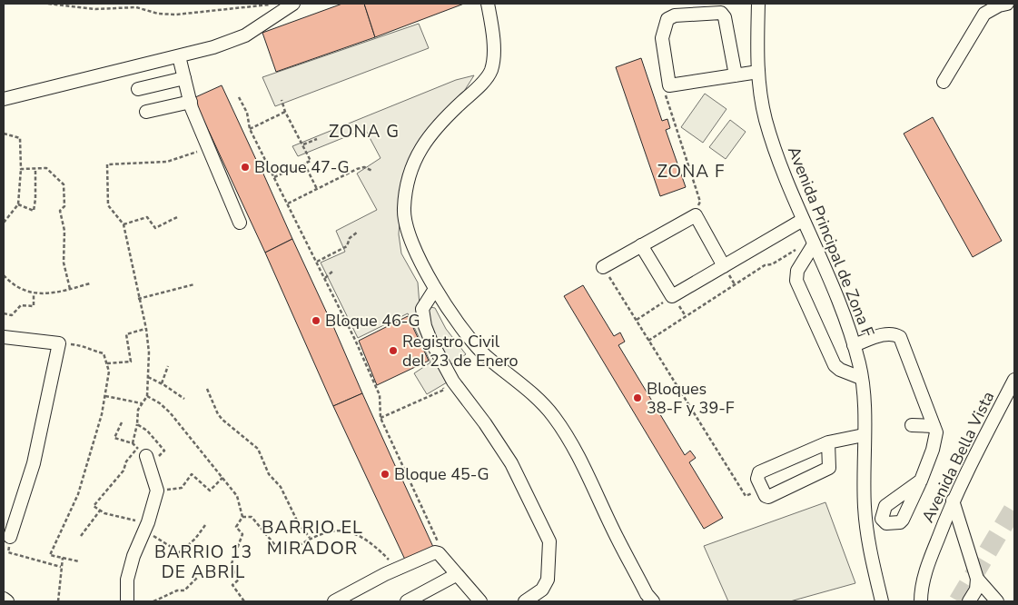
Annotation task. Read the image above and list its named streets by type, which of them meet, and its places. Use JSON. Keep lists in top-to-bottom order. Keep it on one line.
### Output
{"streets":{"street":["Avenida Principal de Zona F","Avenida Bella Vista"]},"districts":["ZONA G","ZONA F","BARRIO EL MIRADOR","BARRIO 13 DE ABRIL"],"places":["Bloque 47-G","Bloque 46-G","Registro Civil del 23 de Enero","Bloques 38-F y 39-F","Bloque 45-G"]}
